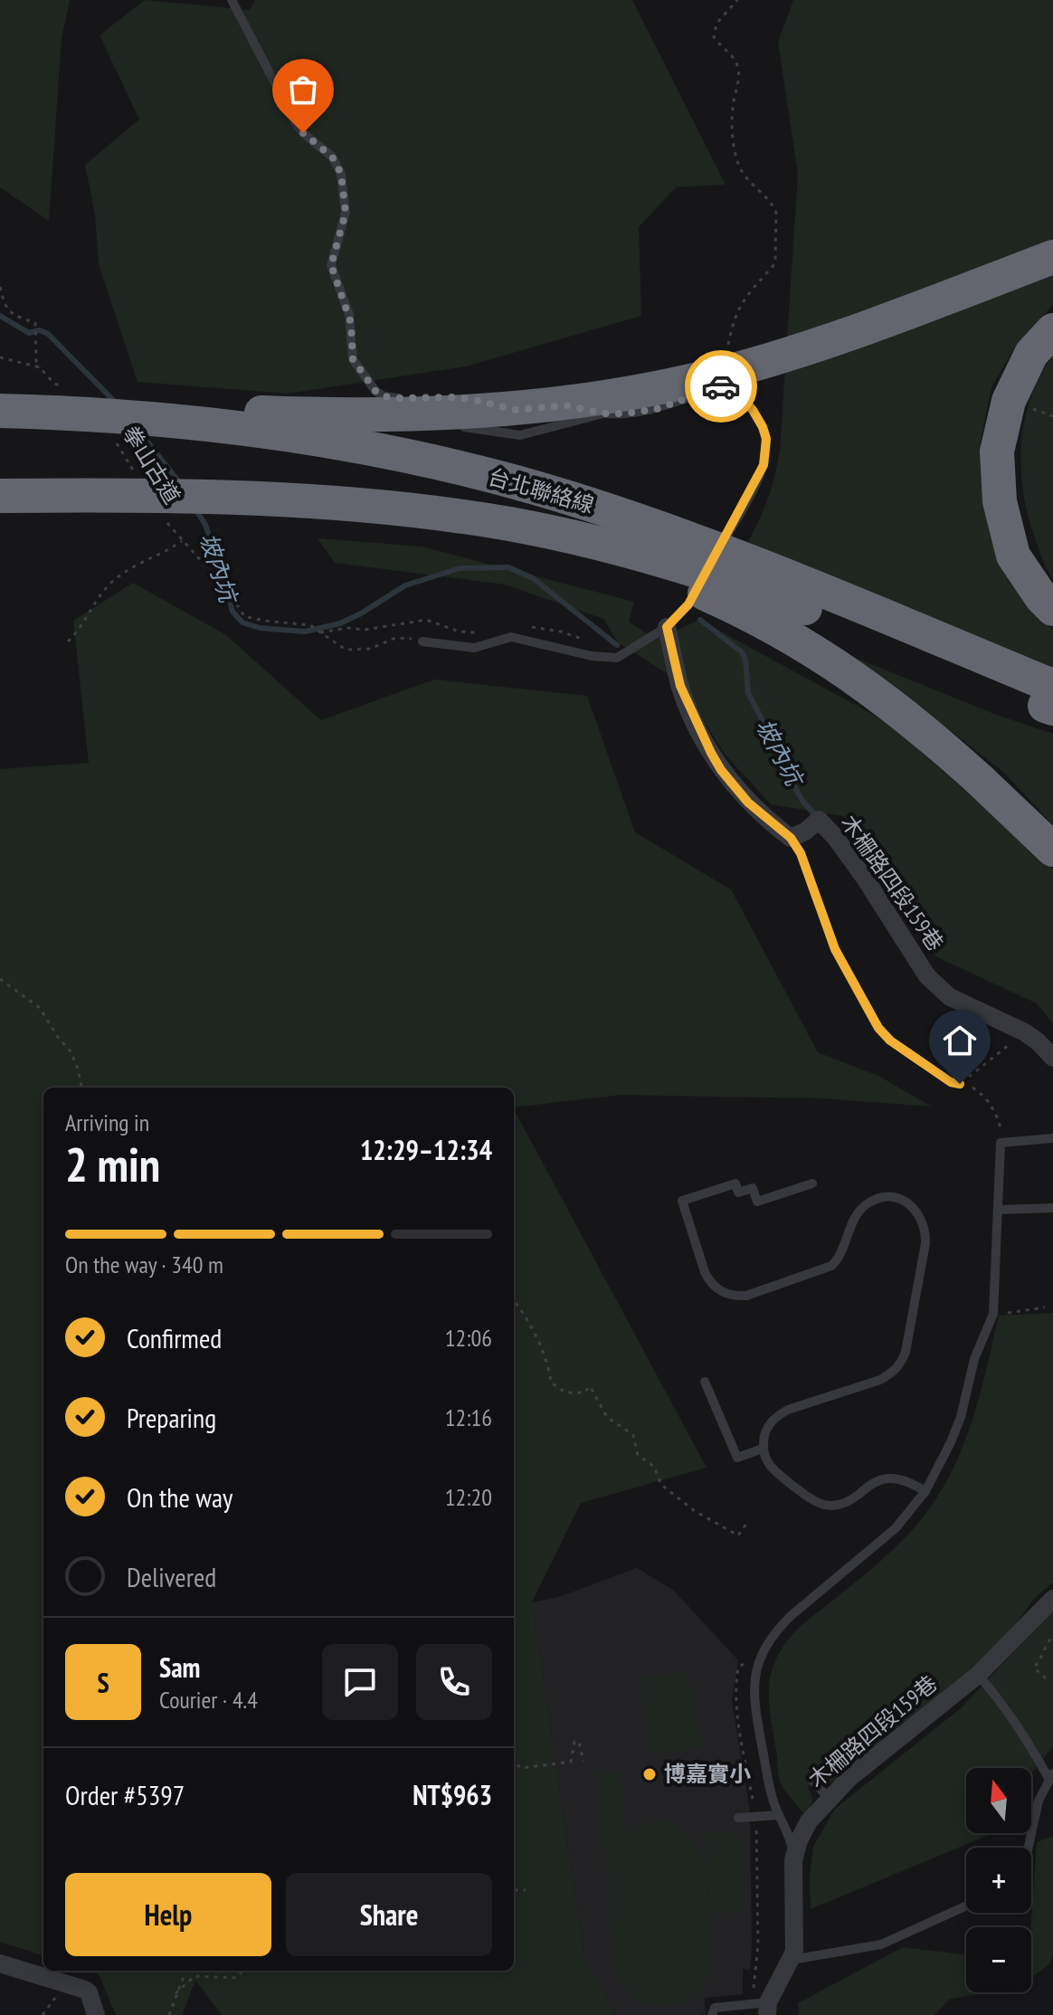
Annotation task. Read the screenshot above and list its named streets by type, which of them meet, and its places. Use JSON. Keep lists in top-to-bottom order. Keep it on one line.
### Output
{"streets":{"highway":["台北聯絡線"],"street":["木柵路四段159巷"],"path":["拳山古道"]},"water":["坡內坑"],"places":["博嘉實小"],"north":"top","page":{"heading":["2 min","Arriving in","12:29–12:34"],"panel":["Sam","Courier · 4.4","Order #5397","NT$963"],"bar":"On the way · 340 m","list":[["Confirmed","12:06"],["Preparing","12:16"],["On the way","12:20"],"Delivered"],"round":"S","map_buttons":["+","−"],"buttons":["Help","Share"]}}
